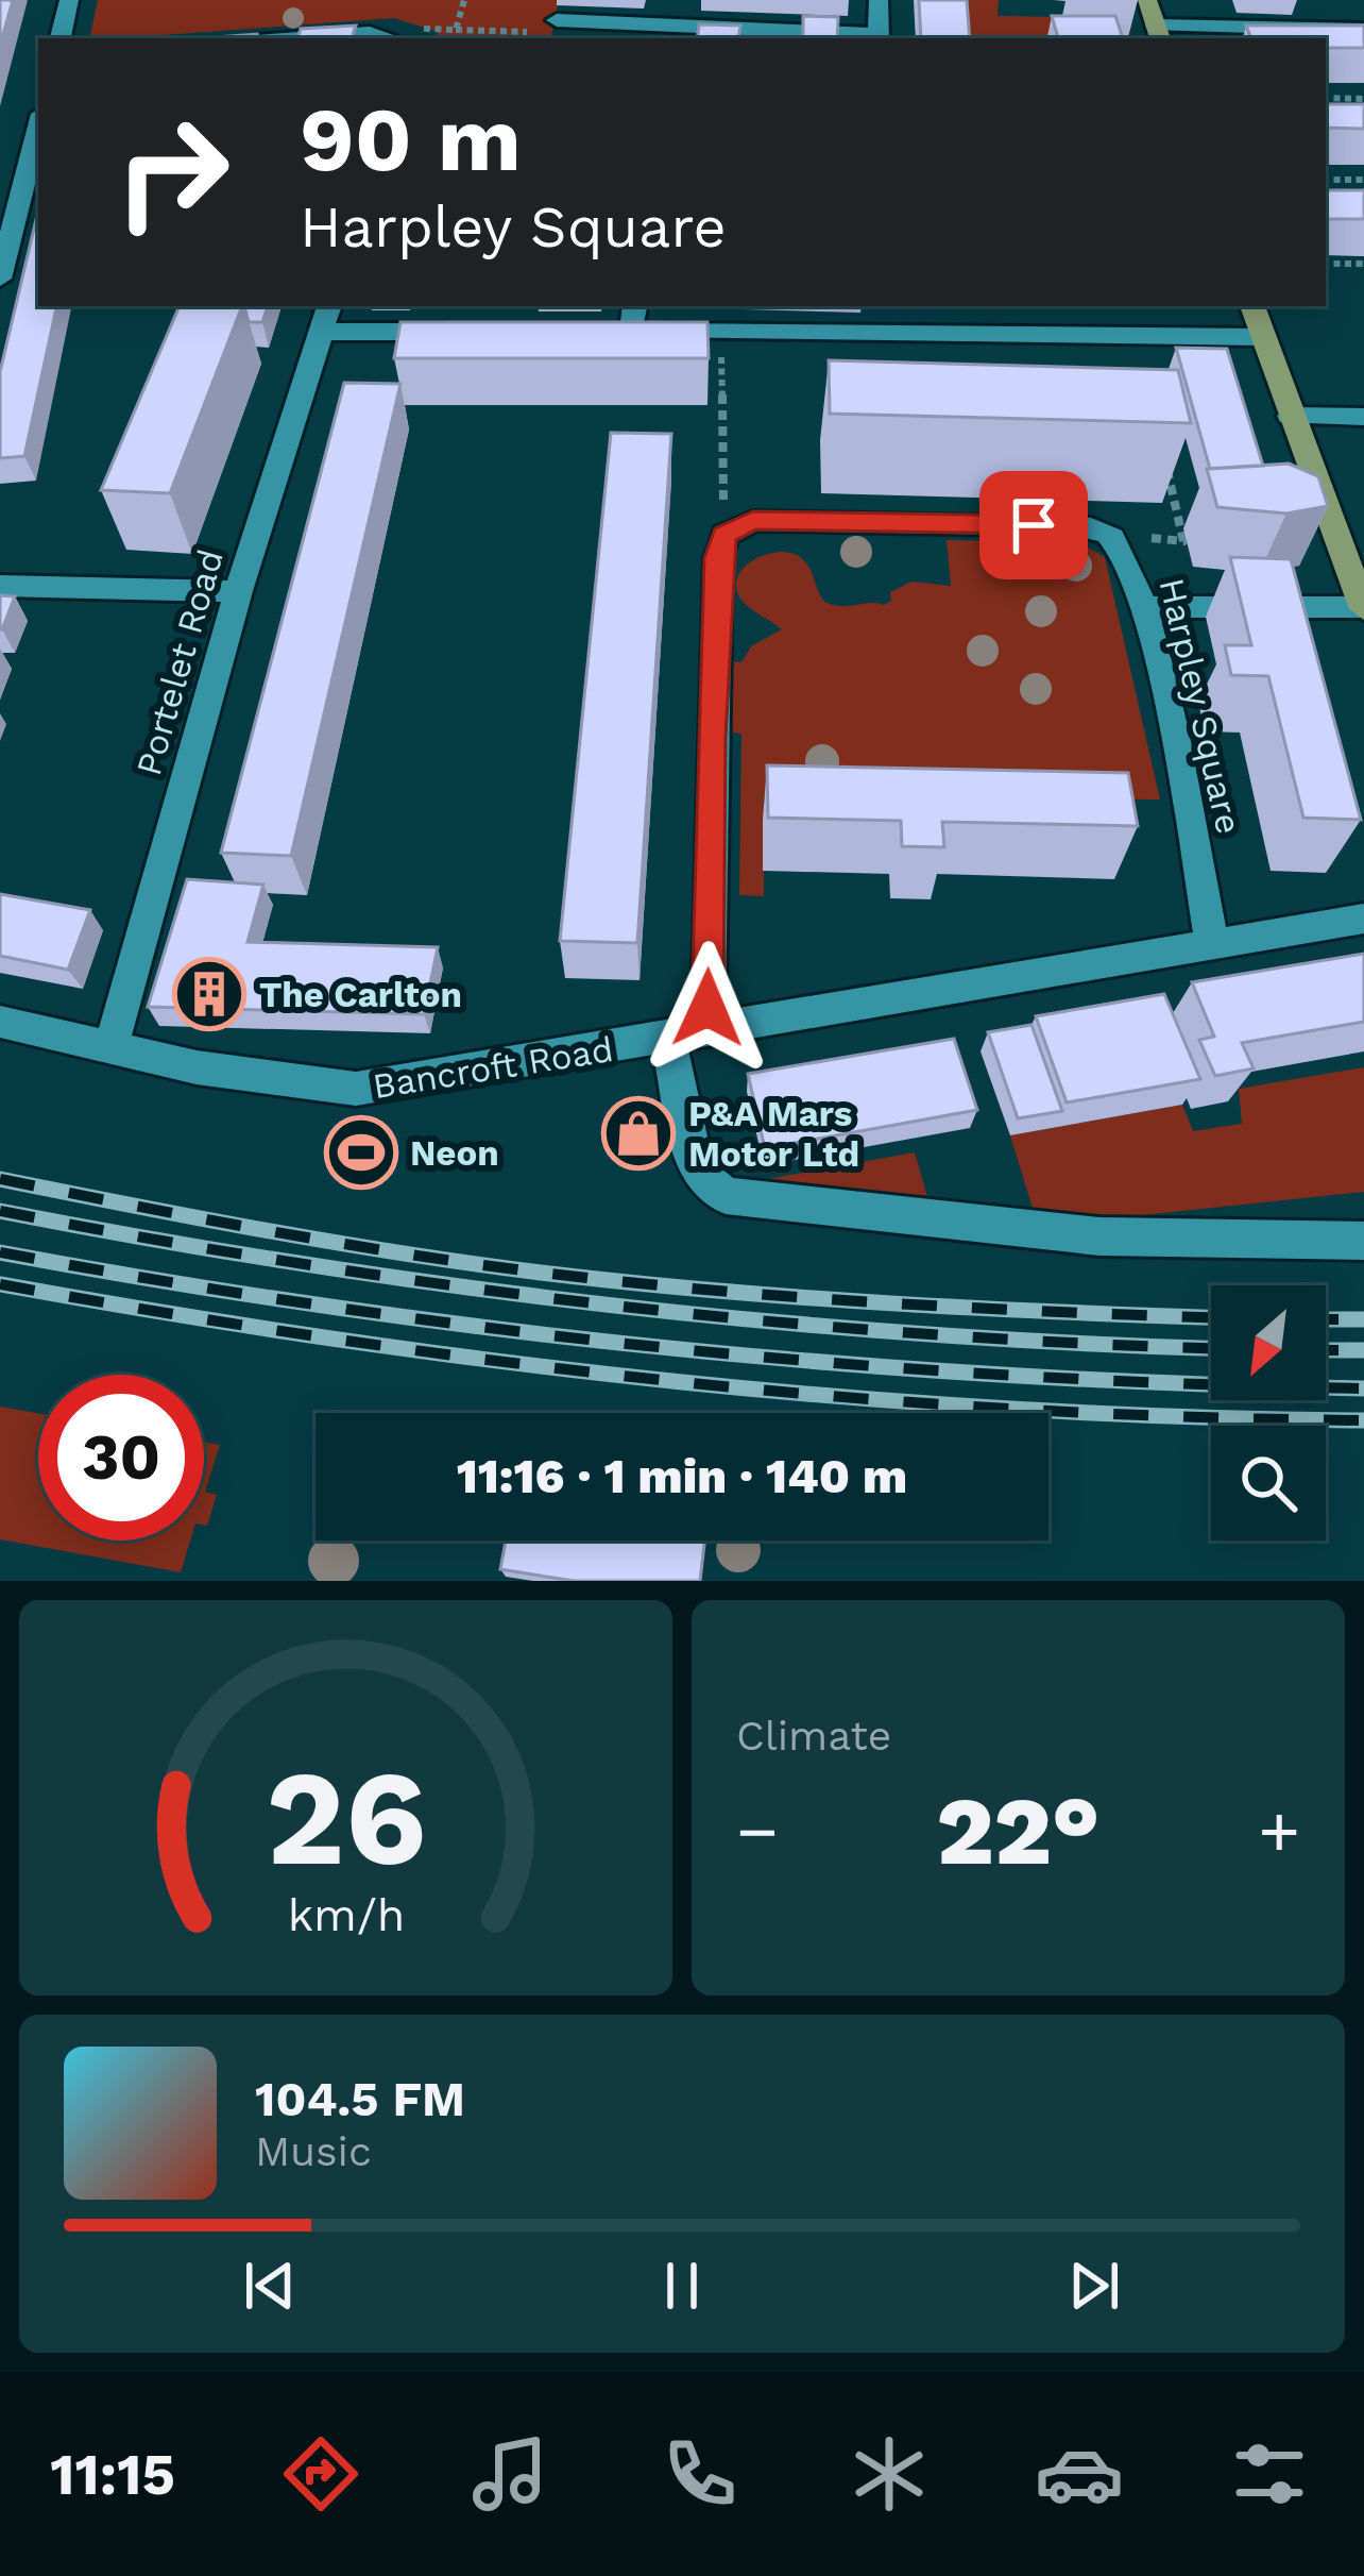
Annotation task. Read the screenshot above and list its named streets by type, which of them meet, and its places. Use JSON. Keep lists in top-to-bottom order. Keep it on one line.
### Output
{"streets":{"street":["Portelet Road","Harpley Square","Bancroft Road"]},"crossings":[["Portelet Road","Bancroft Road"],["Harpley Square","Bancroft Road"]],"places":{"building":["The Carlton"],"shop":["P&A Mars Motor Ltd"],"sports":["Neon"]},"north":"bottom left","page":{"turn":["90 m","Harpley Square"],"limit":"30","trip":"11:16 · 1 min · 140 m","tile":"Climate","heat":["−","22°","+"],"song":["104.5 FM","Music"],"tabs":"11:15","gauge":["26","km/h"]}}
